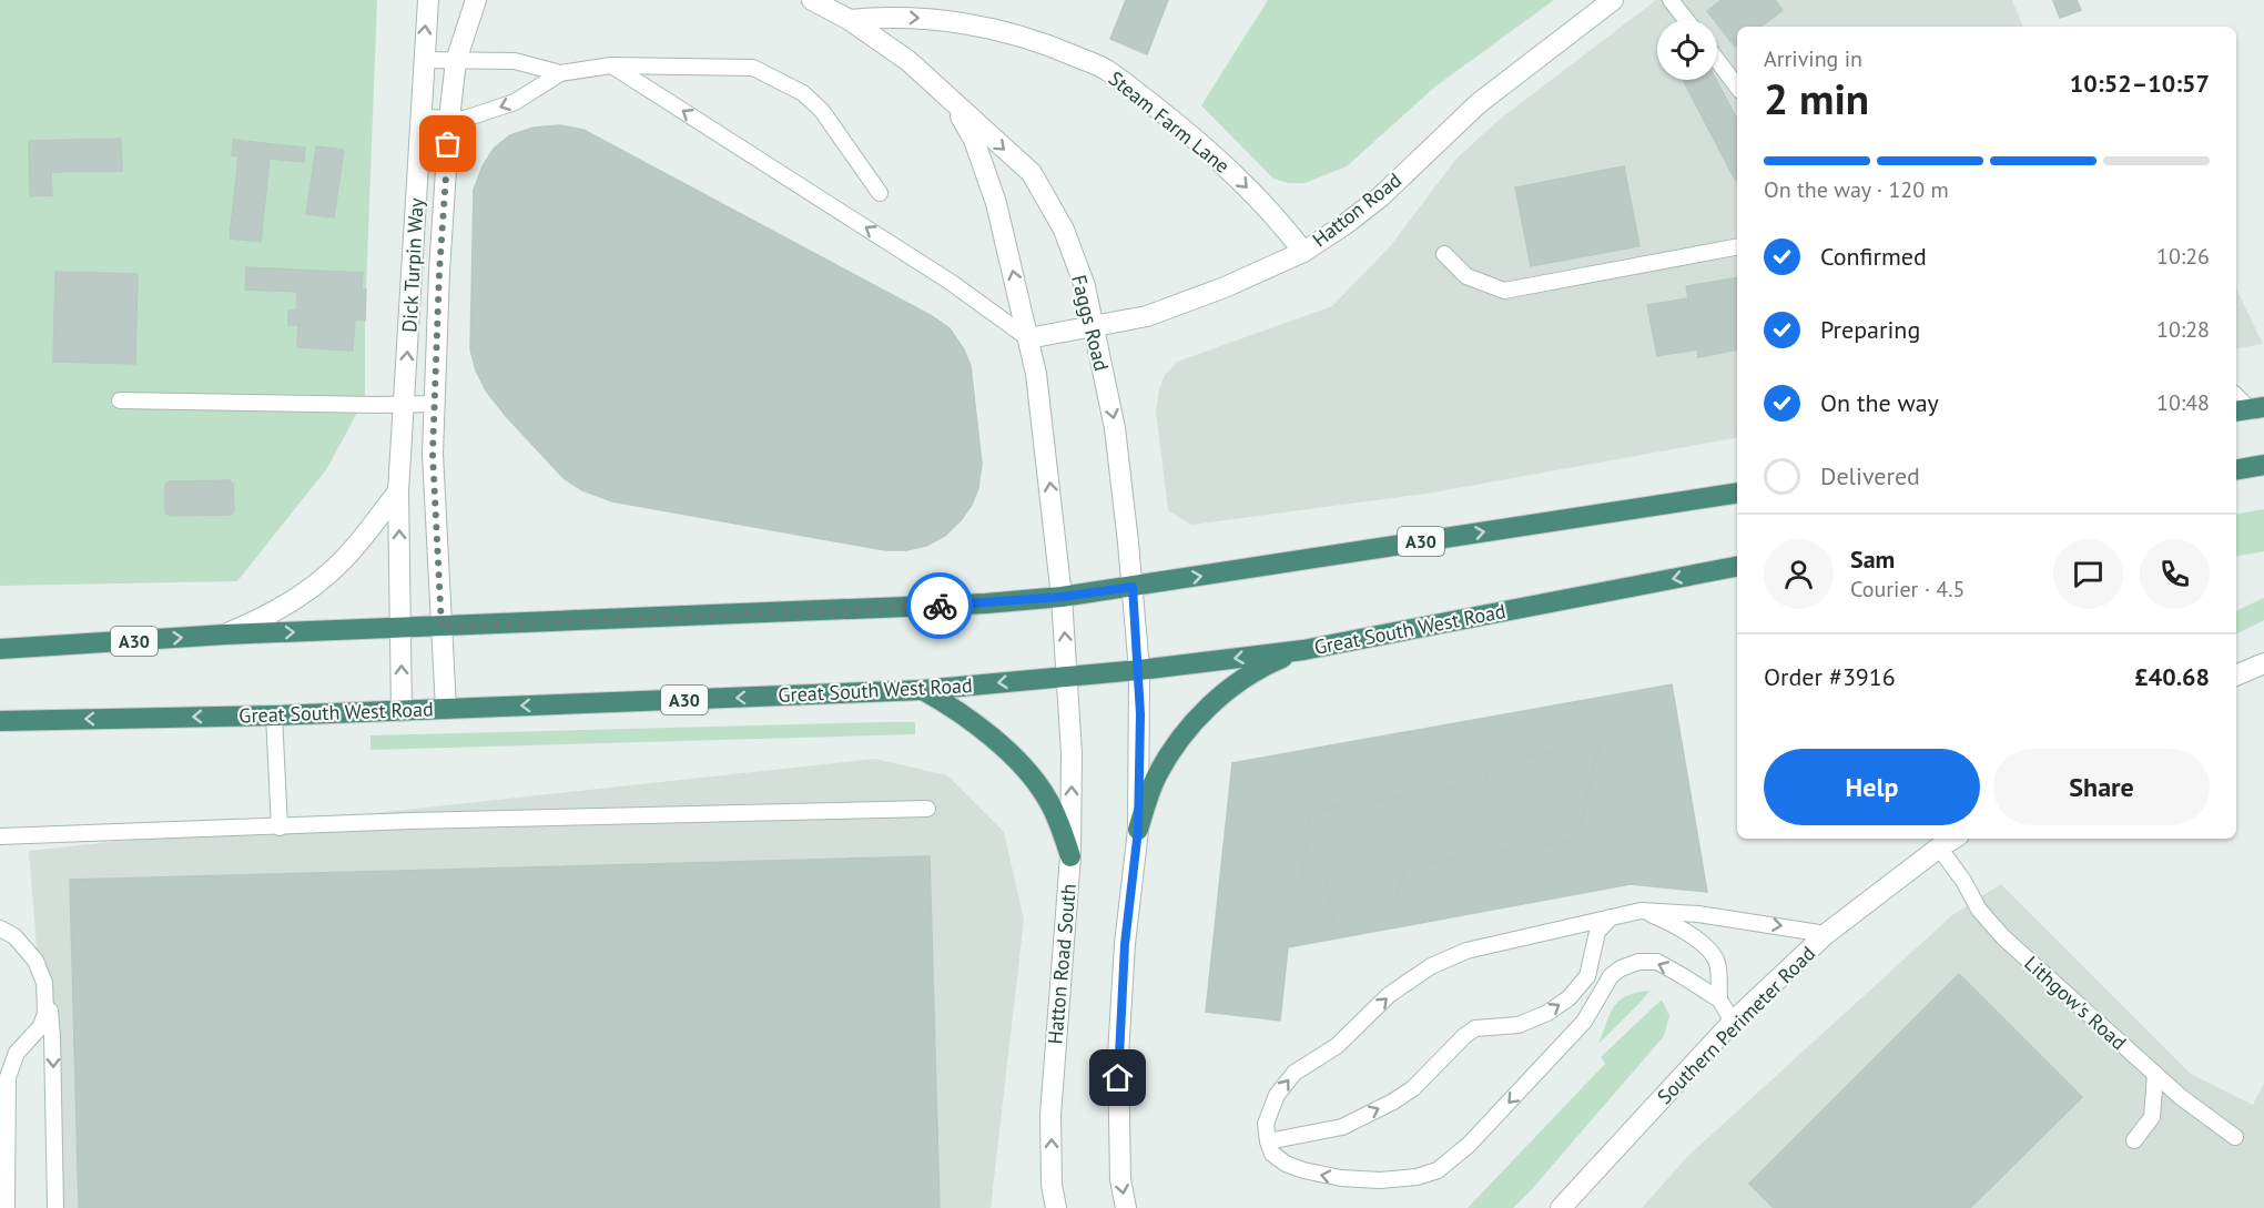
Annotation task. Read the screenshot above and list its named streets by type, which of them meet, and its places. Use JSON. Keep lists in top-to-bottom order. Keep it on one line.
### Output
{"streets":{"highway":["A30","Great South West Road"],"street":["Steam Farm Lane","Hatton Road","Dick Turpin Way","Faggs Road","Hatton Road South","Southern Perimeter Road"],"lane":["Lithgow's Road"]},"crossings":[["Steam Farm Lane","Hatton Road"],["Steam Farm Lane","Faggs Road"],["Hatton Road","Faggs Road"],["Dick Turpin Way","A30"],["Dick Turpin Way","Great South West Road"],["Faggs Road","A30"],["Faggs Road","Great South West Road"],["Faggs Road","Hatton Road South"],["A30","Hatton Road South"],["Great South West Road","Hatton Road South"],["Lithgow's Road","Southern Perimeter Road"]],"one_way":["Steam Farm Lane"],"page":{"heading":["2 min","Arriving in","10:52–10:57"],"panel":["Sam","Courier · 4.5","Order #3916","£40.68"],"bar":"On the way · 120 m","list":[["Confirmed","10:26"],["Preparing","10:28"],["On the way","10:48"],"Delivered"],"buttons":["Help","Share"]}}
